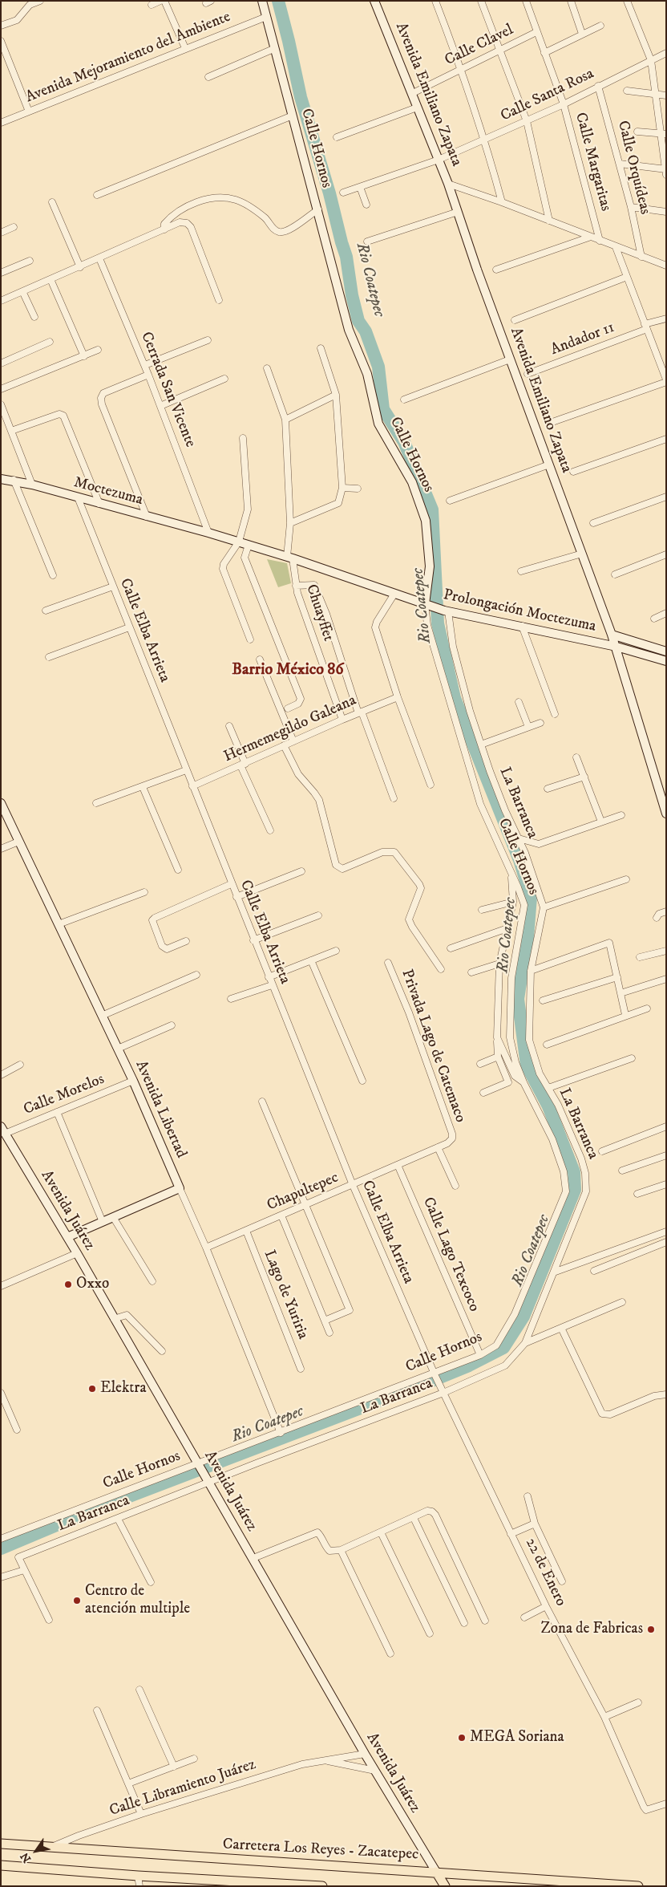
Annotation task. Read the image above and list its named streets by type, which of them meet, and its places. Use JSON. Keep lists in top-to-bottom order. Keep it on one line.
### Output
{"streets":{"main road":["Carretera Los Reyes - Zacatepec"],"street":["Calle Clavel","Avenida Mejoramiento del Ambiente","Avenida Emiliano Zapata","Calle Santa Rosa","Calle Hornos","Calle Margaritas","Calle Orquídeas","Andador 11","Cerrada San Vicente","Moctezuma","Prolongación Moctezuma","Chuayffet","Calle Elba Arrieta","Hermemegildo Galeana","La Barranca","Privada Lago de Catemaco","Calle Morelos","Avenida Libertad","Chapultepec","Avenida Juárez","Calle Lago Texcoco","Lago de Yuriria","22 de Enero","Calle Libramiento Juárez"]},"crossings":[["Calle Clavel","Avenida Emiliano Zapata"],["Calle Clavel","Calle Margaritas"],["Avenida Mejoramiento del Ambiente","Calle Hornos"],["Avenida Emiliano Zapata","Calle Santa Rosa"],["Avenida Emiliano Zapata","Prolongación Moctezuma"],["Calle Santa Rosa","Calle Margaritas"],["Calle Santa Rosa","Calle Orquídeas"],["Calle Hornos","Prolongación Moctezuma"],["Calle Hornos","Calle Elba Arrieta"],["Calle Hornos","Avenida Libertad"],["Calle Hornos","Avenida Juárez"],["Calle Hornos","Calle Lago Texcoco"],["Cerrada San Vicente","Moctezuma"],["Cerrada San Vicente","Prolongación Moctezuma"],["Moctezuma","Prolongación Moctezuma"],["Moctezuma","Calle Elba Arrieta"],["Prolongación Moctezuma","Chuayffet"],["Prolongación Moctezuma","La Barranca"],["Chuayffet","Hermemegildo Galeana"],["Calle Elba Arrieta","Hermemegildo Galeana"],["Calle Elba Arrieta","La Barranca"],["Calle Elba Arrieta","Chapultepec"],["Calle Elba Arrieta","22 de Enero"],["La Barranca","Avenida Juárez"],["La Barranca","22 de Enero"],["Privada Lago de Catemaco","Chapultepec"],["Calle Morelos","Avenida Libertad"],["Calle Morelos","Avenida Juárez"],["Avenida Libertad","Chapultepec"],["Chapultepec","Calle Lago Texcoco"],["Chapultepec","Lago de Yuriria"],["Avenida Juárez","Calle Libramiento Juárez"],["Avenida Juárez","Carretera Los Reyes - Zacatepec"],["Calle Libramiento Juárez","Carretera Los Reyes - Zacatepec"]],"districts":["Barrio México 86"],"water":["Rio Coatepec"],"places":["Oxxo","Elektra","Centro de atención multiple","Zona de Fabricas","MEGA Soriana"],"north":"bottom left"}
